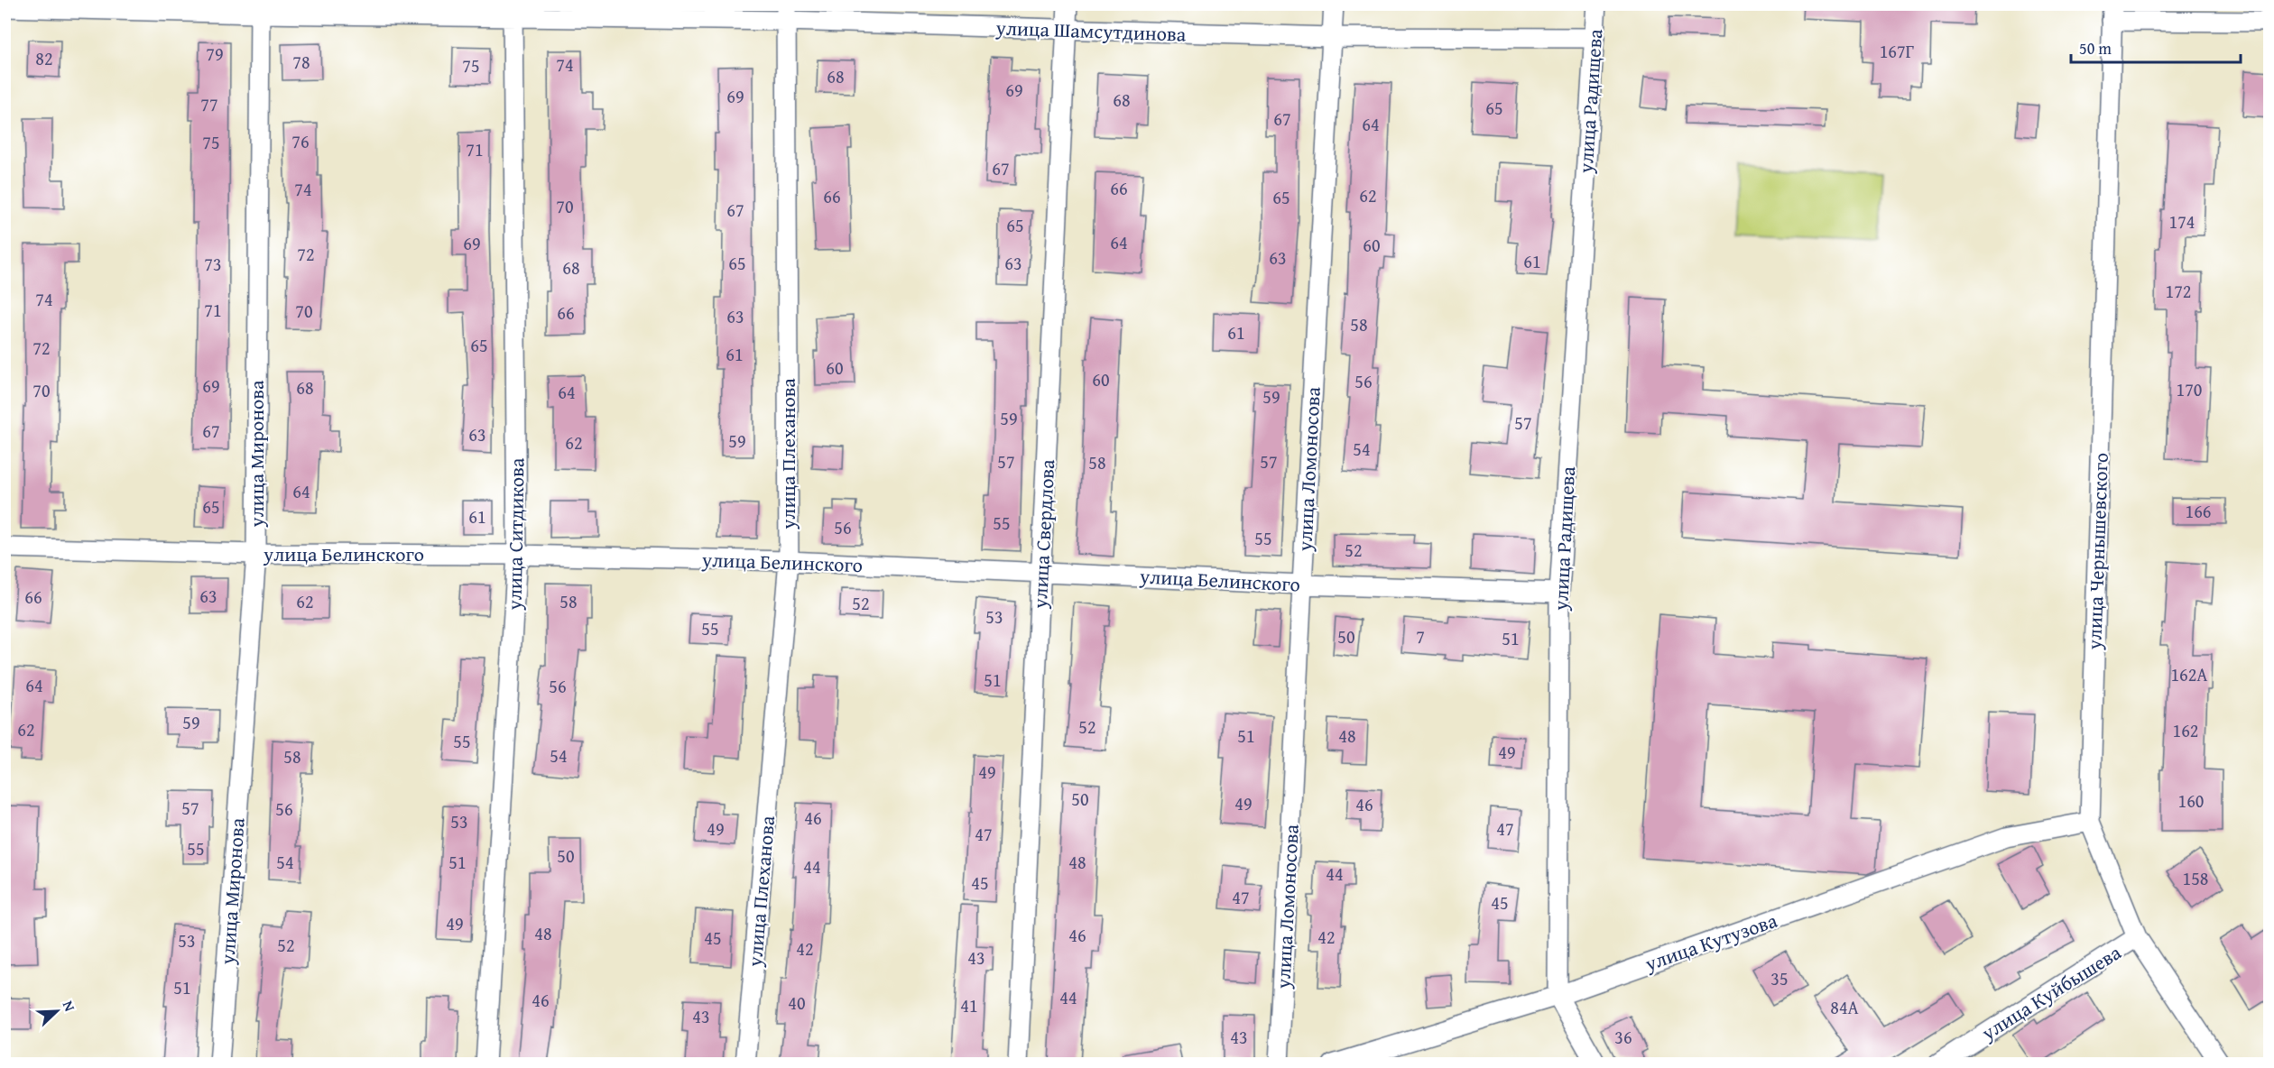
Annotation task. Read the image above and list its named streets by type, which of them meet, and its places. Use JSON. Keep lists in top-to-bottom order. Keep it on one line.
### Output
{"streets":{"street":["улица Шамсутдинова","улица Радищева","улица Миронова","улица Плеханова","улица Ломоносова","улица Ситдикова","улица Свердлова","улица Чернышевского","улица Белинского","улица Кутузова","улица Куйбышева"]},"crossings":[["улица Шамсутдинова","улица Радищева"],["улица Шамсутдинова","улица Миронова"],["улица Шамсутдинова","улица Плеханова"],["улица Шамсутдинова","улица Ломоносова"],["улица Шамсутдинова","улица Ситдикова"],["улица Шамсутдинова","улица Свердлова"],["улица Радищева","улица Белинского"],["улица Радищева","улица Кутузова"],["улица Миронова","улица Белинского"],["улица Плеханова","улица Белинского"],["улица Ломоносова","улица Белинского"],["улица Ситдикова","улица Белинского"],["улица Свердлова","улица Белинского"],["улица Чернышевского","улица Кутузова"],["улица Чернышевского","улица Куйбышева"]],"house_numbers":["167Г","79","82","78","74","75","68","69","69","68","77","65","67","64","76","75","71","67","66","74","62","66","65","70","67","174","65","64","69","60","72","63","61","65","63","73","68","172","74","71","70","66","63","58","61","65","72","61","60","60","56","69","68","170","70","64","59","59","57","67","63","59","62","54","57","57","58","64","65","166","61","55","56","55","52","63","66","62","58","52","53","55","50","7","51","162А","51","64","56","59","52","62","162","51","48","55","49","54","58","49","50","160","49","46","57","56","46","53","49","47","47","55","50","54","51","48","44","44","158","45","47","45","49","48","46","42","45","53","52","42","43","35","51","44","46","40","41","84А","43","43","36"],"scale_bar":"50 m","north":"top right"}
